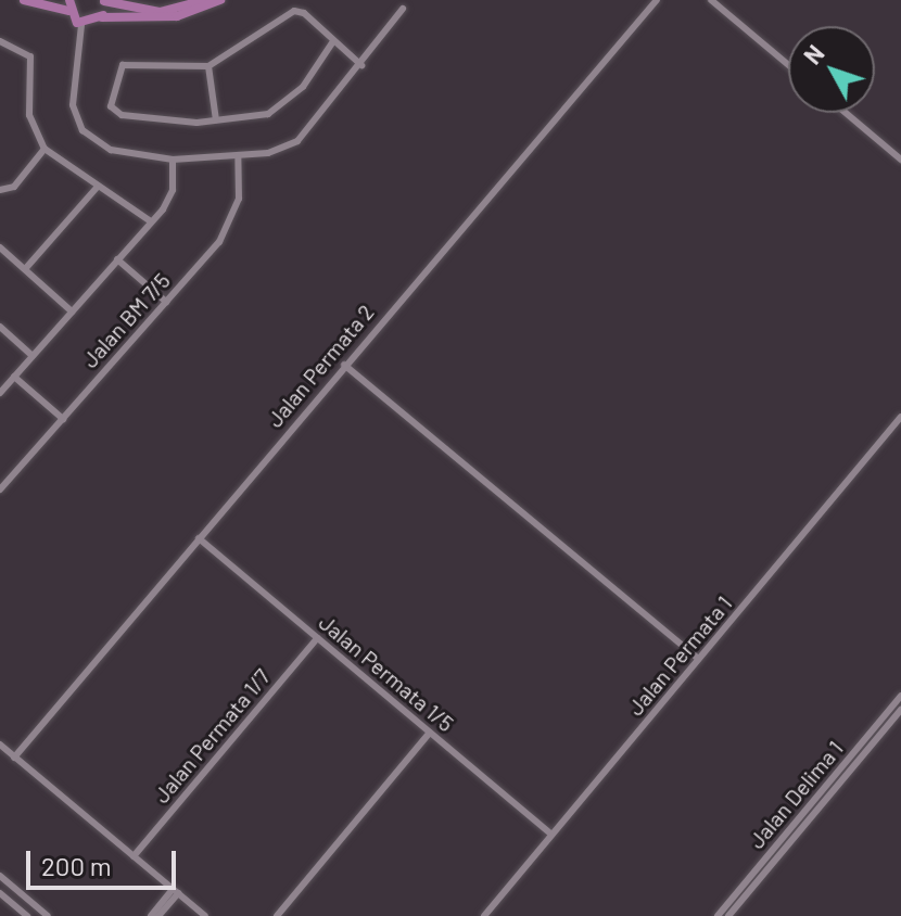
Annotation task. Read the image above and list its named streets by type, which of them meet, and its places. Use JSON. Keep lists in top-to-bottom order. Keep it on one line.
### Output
{"streets":{"street":["Jalan BM 7/5","Jalan Permata 2","Jalan Permata 1","Jalan Permata 1/5","Jalan Permata 1/7","Jalan Delima 1"]},"crossings":[["Jalan Permata 2","Jalan Permata 1/5"],["Jalan Permata 1","Jalan Permata 1/5"],["Jalan Permata 1/5","Jalan Permata 1/7"]],"scale_bar":"200 m","north":"top left"}
